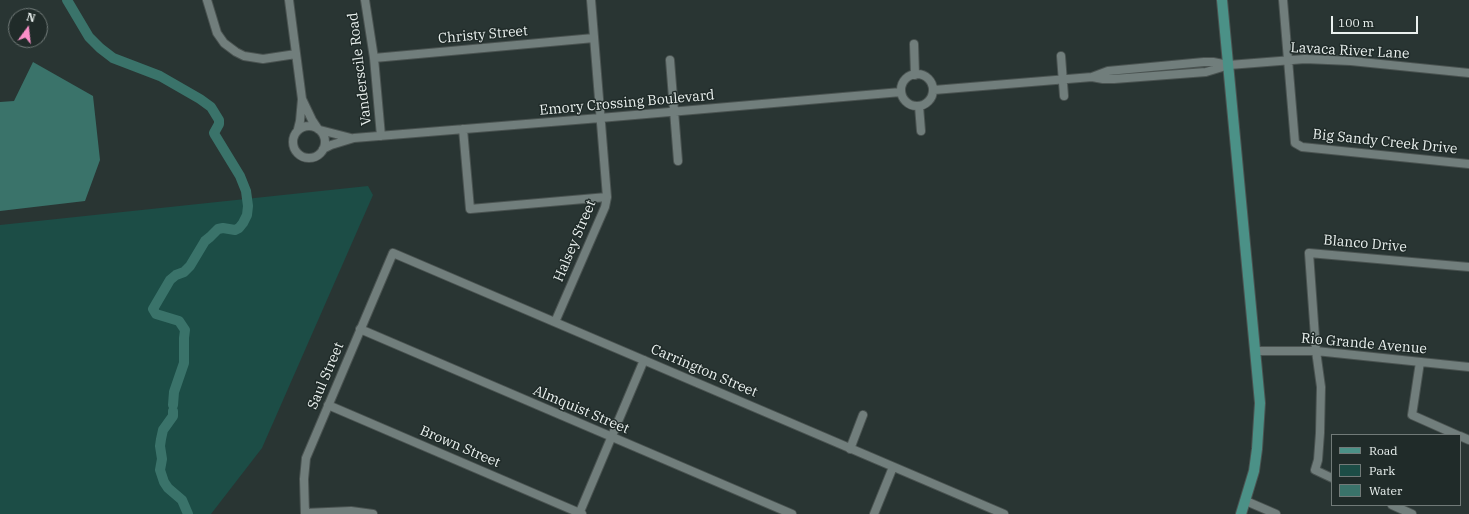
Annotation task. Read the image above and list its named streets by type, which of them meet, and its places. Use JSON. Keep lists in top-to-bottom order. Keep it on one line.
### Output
{"streets":{"street":["Christy Street","Lavaca River Lane","Vanderscile Road","Emory Crossing Boulevard","Big Sandy Creek Drive","Halsey Street","Blanco Drive","Rio Grande Avenue","Carrington Street","Saul Street","Almquist Street","Brown Street"]},"crossings":[["Christy Street","Vanderscile Road"],["Christy Street","Halsey Street"],["Lavaca River Lane","Big Sandy Creek Drive"],["Vanderscile Road","Emory Crossing Boulevard"],["Emory Crossing Boulevard","Halsey Street"],["Halsey Street","Carrington Street"],["Blanco Drive","Rio Grande Avenue"],["Carrington Street","Saul Street"],["Saul Street","Almquist Street"],["Saul Street","Brown Street"]],"legend":["Road","Park","Water"],"scale_bar":"100 m","north":"top"}
